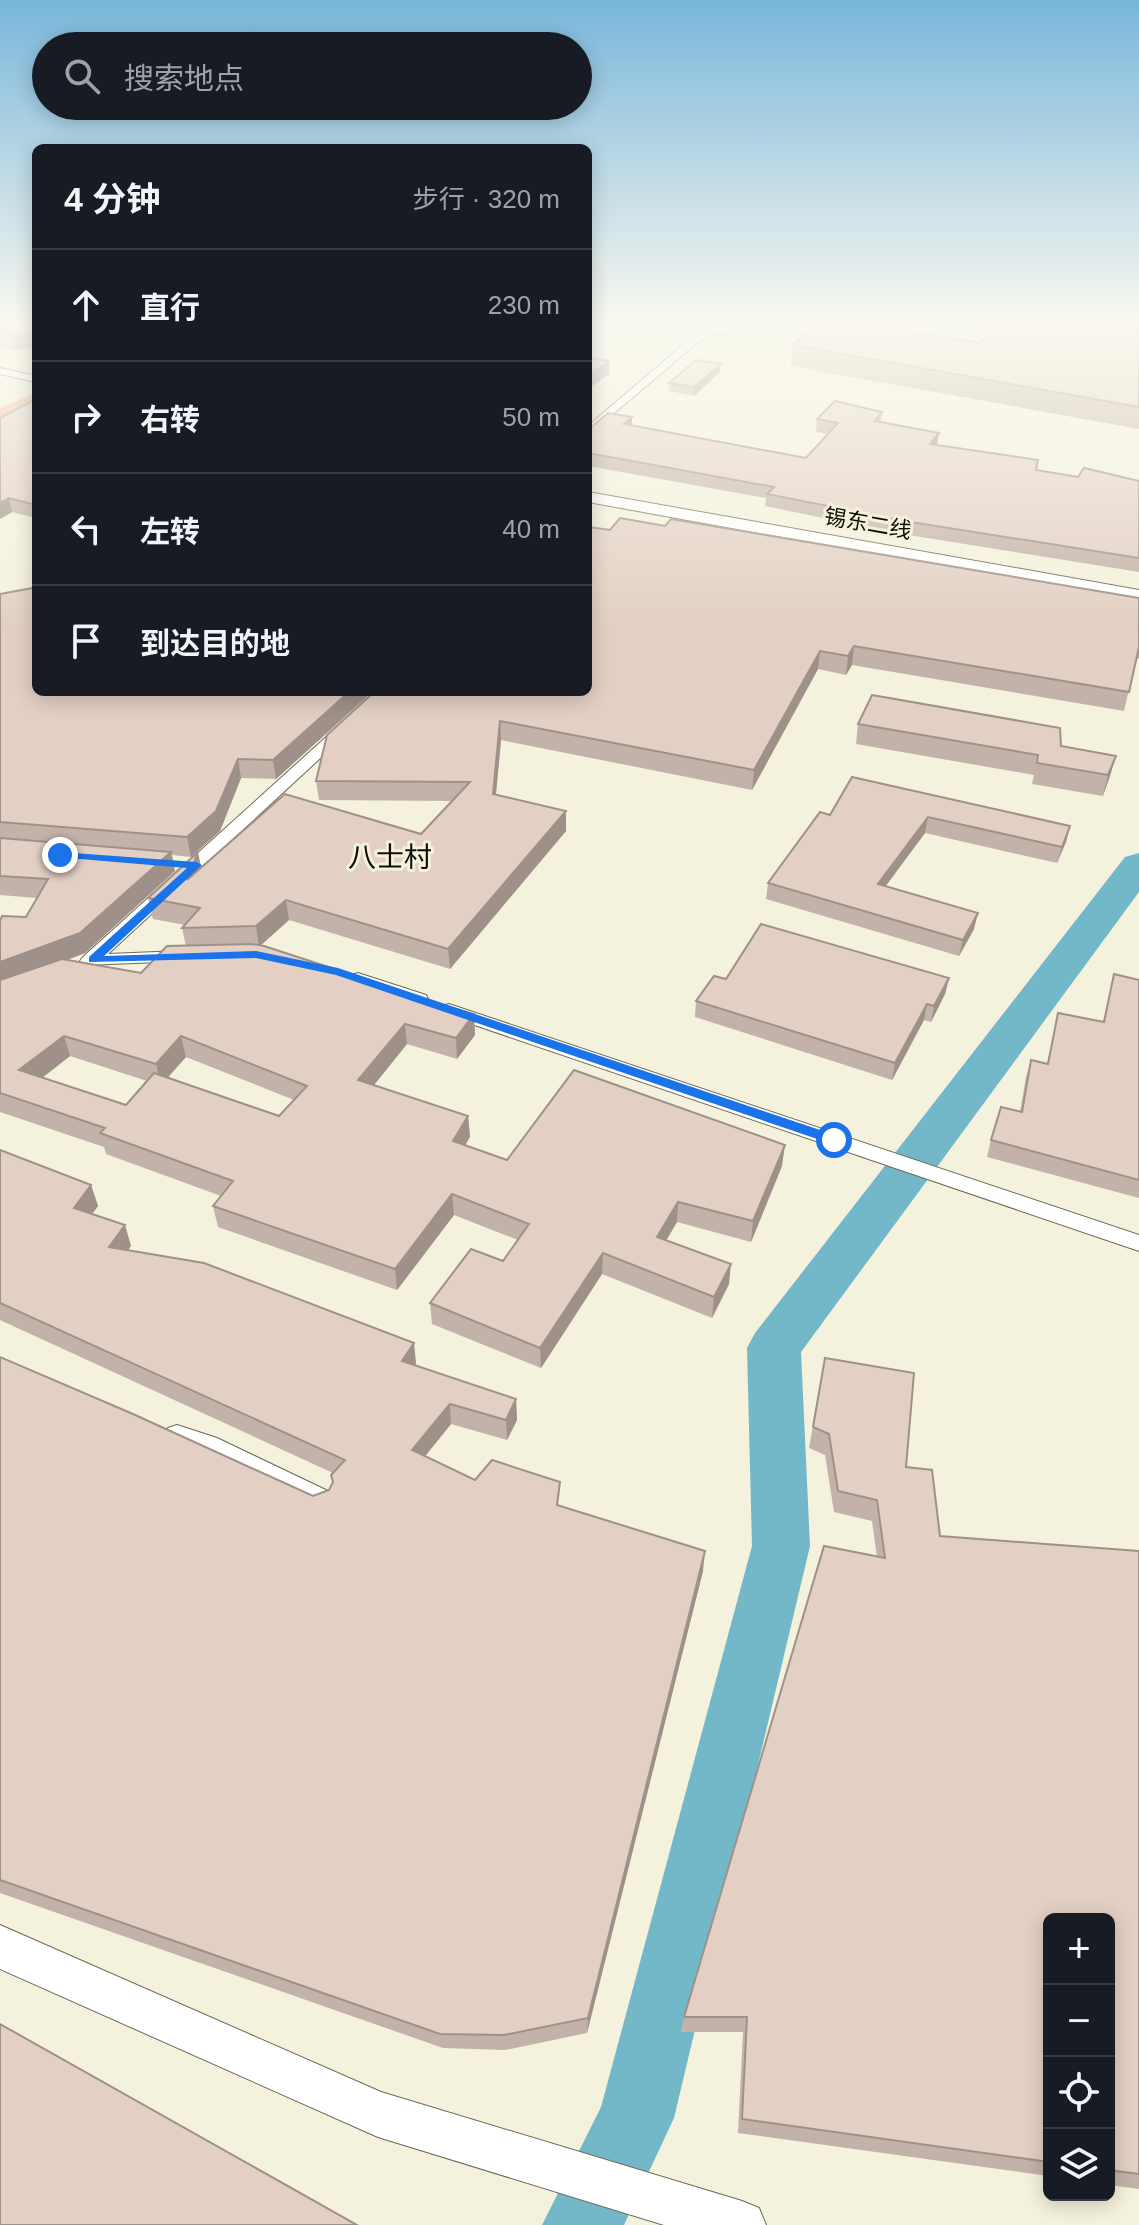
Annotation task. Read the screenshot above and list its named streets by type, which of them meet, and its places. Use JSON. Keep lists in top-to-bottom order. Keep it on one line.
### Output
{"streets":{"main road":["锡东二线"]},"districts":["八士村"],"page":{"search":"搜索地点","heading":["4 分钟","步行 · 320 m"],"list":[["直行","230 m"],["右转","50 m"],["左转","40 m"],"到达目的地"],"map_buttons":["+","−"]}}
